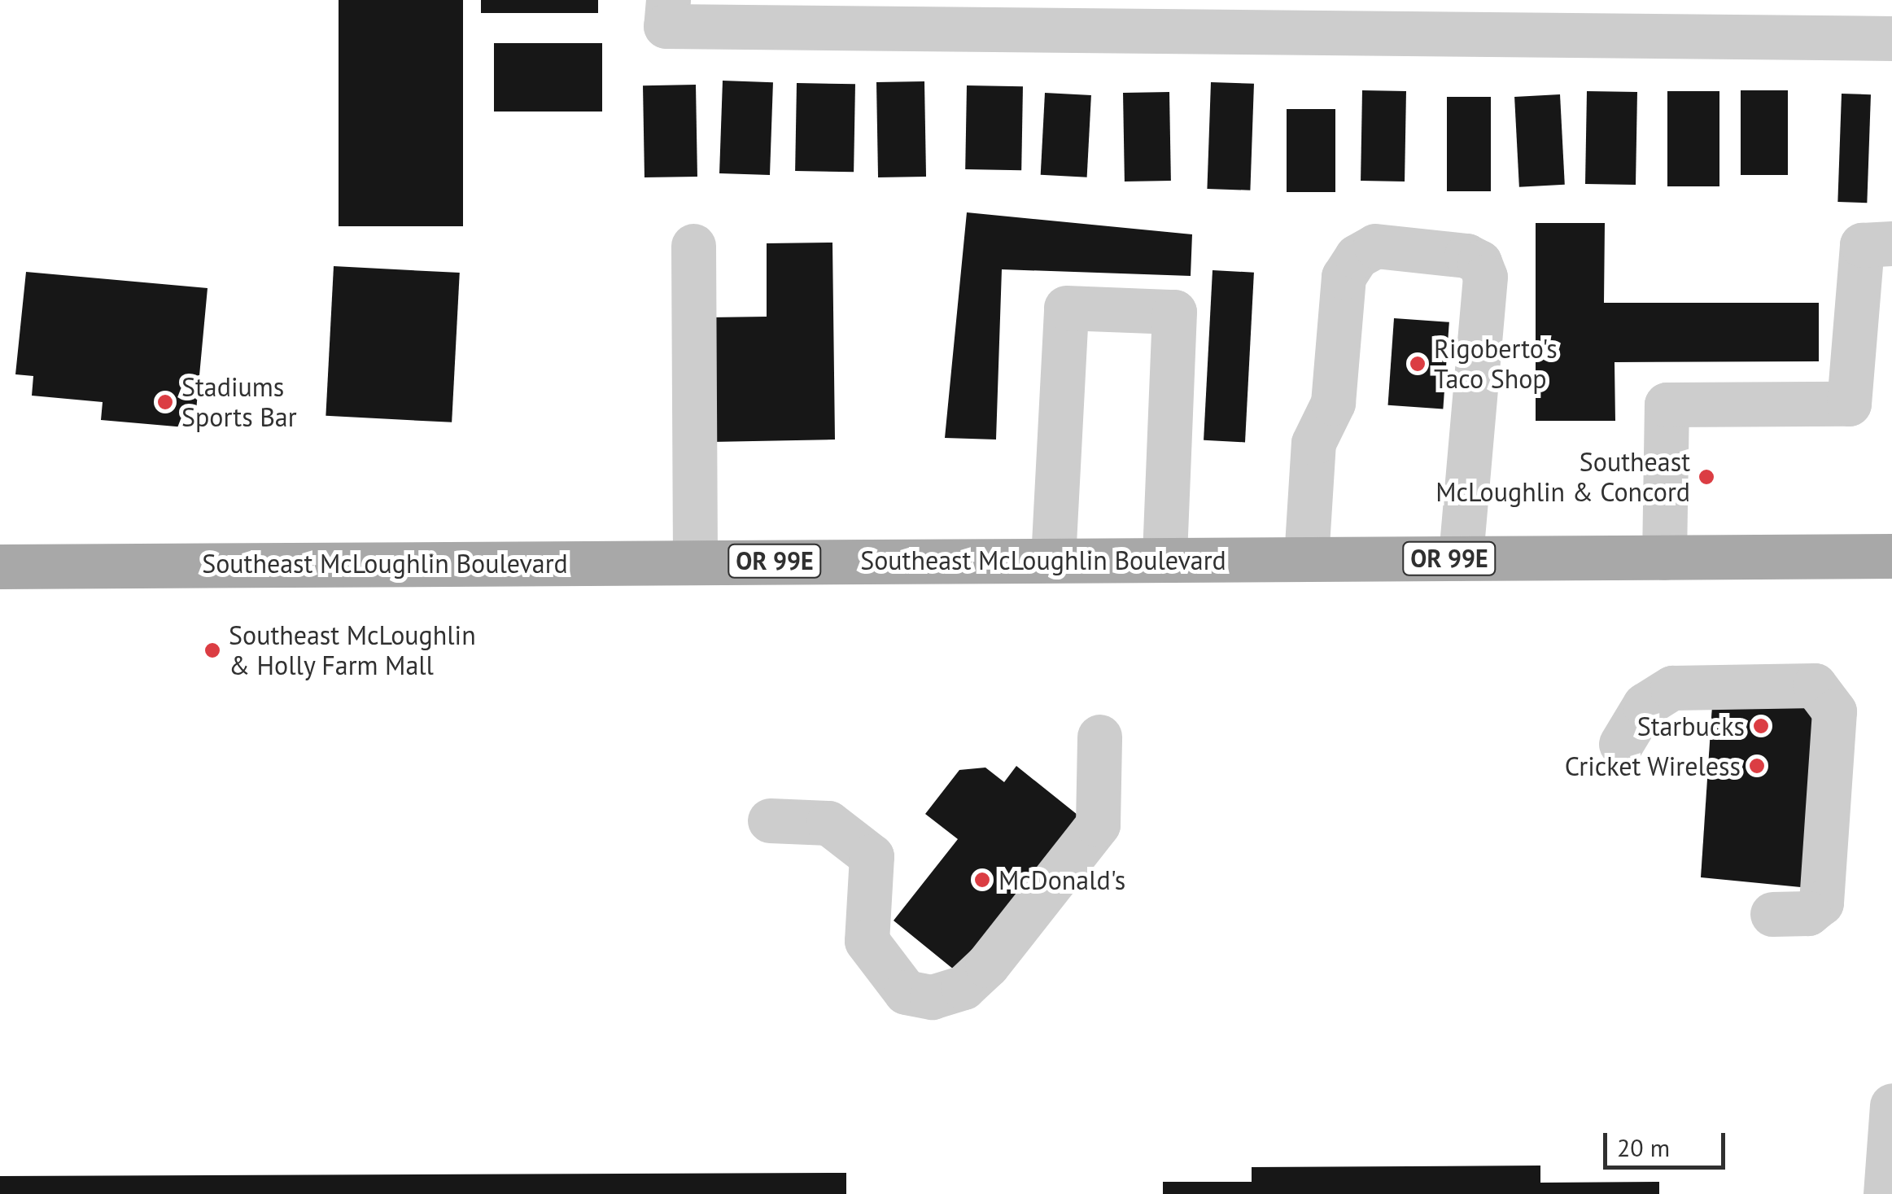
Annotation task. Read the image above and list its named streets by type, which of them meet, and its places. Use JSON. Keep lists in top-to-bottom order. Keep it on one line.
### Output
{"streets":{"main road":["OR 99E","Southeast McLoughlin Boulevard"]},"places":["Rigoberto's Taco Shop","Stadiums Sports Bar","Southeast McLoughlin & Concord","Southeast McLoughlin & Holly Farm Mall","Starbucks","Cricket Wireless","McDonald's"],"scale_bar":"20 m"}
